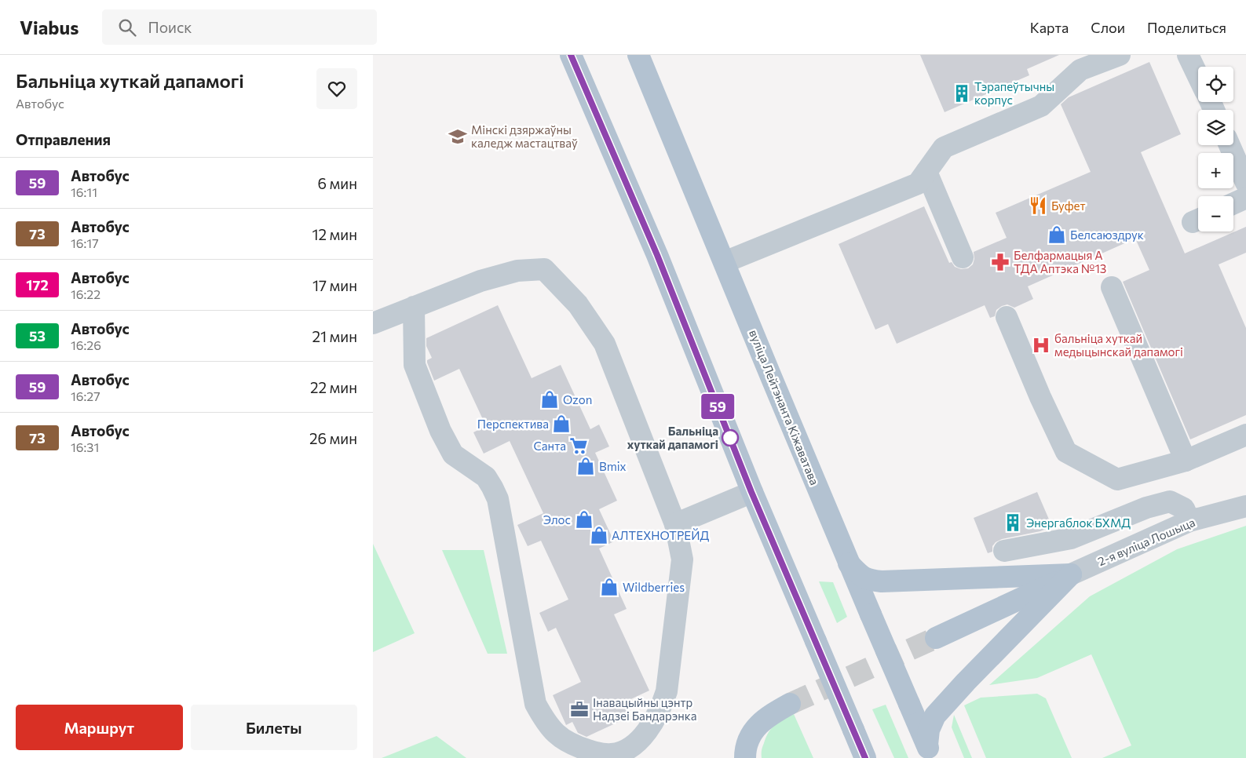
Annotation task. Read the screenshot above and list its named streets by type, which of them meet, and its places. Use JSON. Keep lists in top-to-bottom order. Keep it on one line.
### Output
{"streets":{"main road":["вуліца Лейтэнанта Кіжаватава"],"street":["2-я вуліца Лошыца"]},"places":{"building":["Тэрапеўтычны корпус","Энергаблок БХМД"],"school or university":["Мінскі дзяржаўны каледж мастацтваў"],"restaurant":["Буфет"],"shop":["Белсаюздрук","Ozon","Перспектива","Bmix","Элос","АЛТЕХНОТРЕЙД","Wildberries"],"pharmacy":["Белфармацыя А ТДА Аптэка №13"],"hospital":["бальніца хуткай медыцынскай дапамогі"],"other":["Бальніца хуткай дапамогі"],"supermarket":["Санта"],"office":["Інавацыйны цэнтр Надзеі Бандарэнка"]},"lines":["bus line 59"],"page":{"header":"Viabus","search":"Поиск","nav":["Карта","Слои","Поделиться"],"heading":[["Бальніца хуткай дапамогі","Автобус"],"Отправления"],"on_map":"59","map_buttons":["+","−"],"list":[{"mark":"59","name":"Автобус","note":"16:11","value":"6 мин"},{"mark":"73","name":"Автобус","note":"16:17","value":"12 мин"},{"mark":"172","name":"Автобус","note":"16:22","value":"17 мин"},{"mark":"53","name":"Автобус","note":"16:26","value":"21 мин"},{"mark":"59","name":"Автобус","note":"16:27","value":"22 мин"},{"mark":"73","name":"Автобус","note":"16:31","value":"26 мин"}],"buttons":["Маршрут","Билеты"]}}
